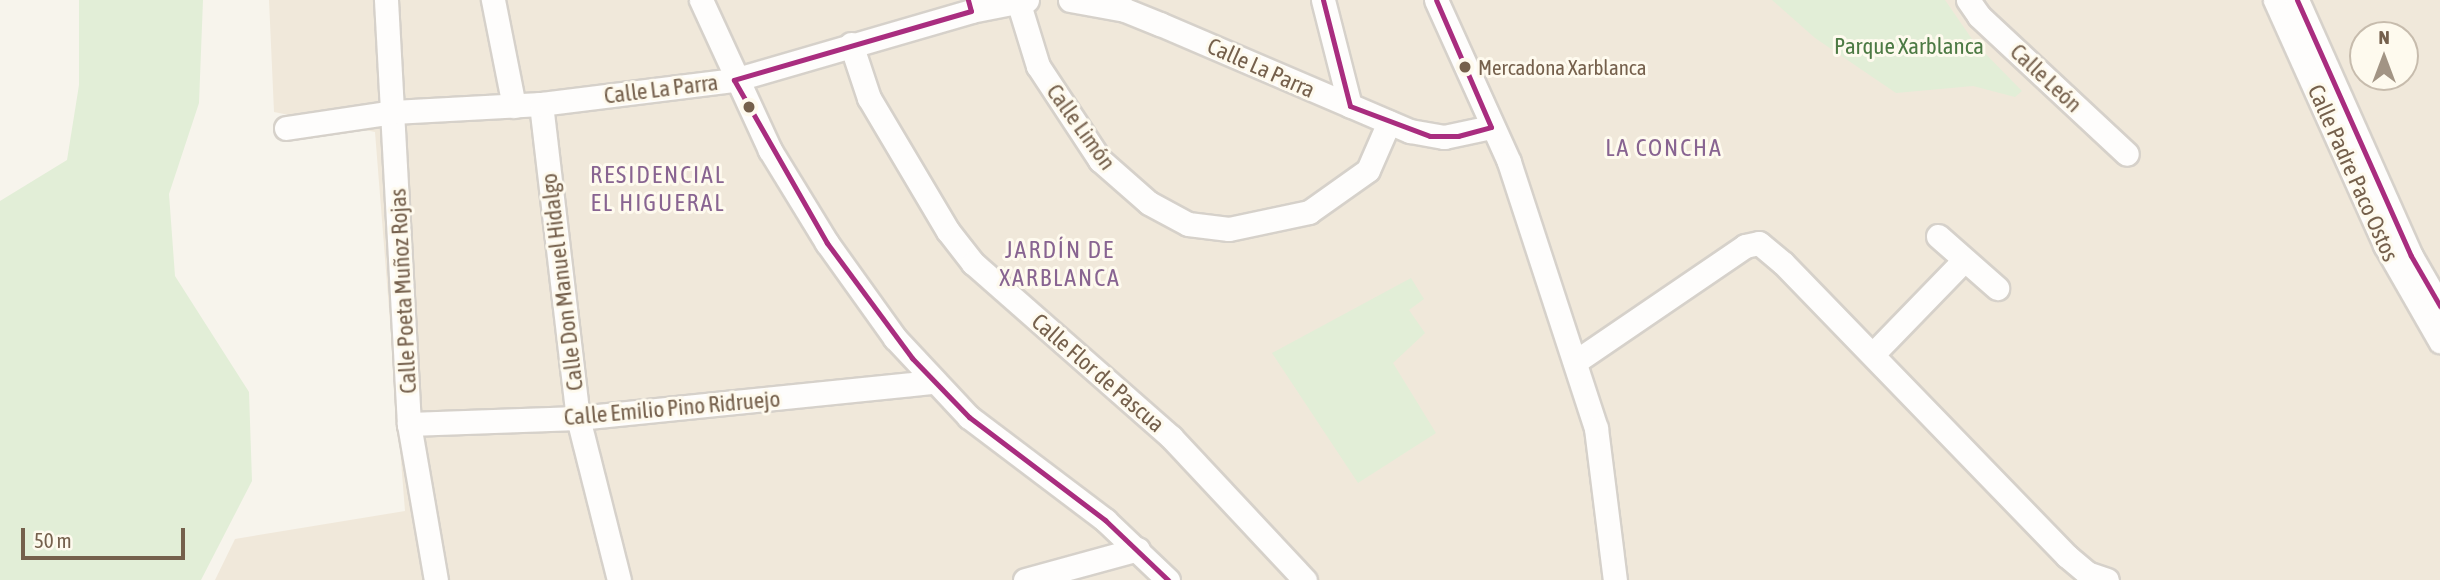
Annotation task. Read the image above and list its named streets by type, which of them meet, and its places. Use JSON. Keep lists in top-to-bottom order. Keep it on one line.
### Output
{"streets":{"street":["Calle La Parra","Calle León","Calle Limón","Calle Padre Paco Ostos","Calle Don Manuel Hidalgo","Calle Poeta Muñoz Rojas","Calle Flor de Pascua","Calle Emilio Pino Ridruejo"]},"crossings":[["Calle La Parra","Calle Limón"],["Calle La Parra","Calle Don Manuel Hidalgo"],["Calle La Parra","Calle Poeta Muñoz Rojas"],["Calle La Parra","Calle Flor de Pascua"],["Calle Don Manuel Hidalgo","Calle Emilio Pino Ridruejo"],["Calle Poeta Muñoz Rojas","Calle Emilio Pino Ridruejo"]],"districts":["LA CONCHA","RESIDENCIAL EL HIGUERAL","JARDÍN DE XARBLANCA"],"parks":["Parque Xarblanca"],"places":["Mercadona Xarblanca"],"scale_bar":"50 m","north":"top"}
